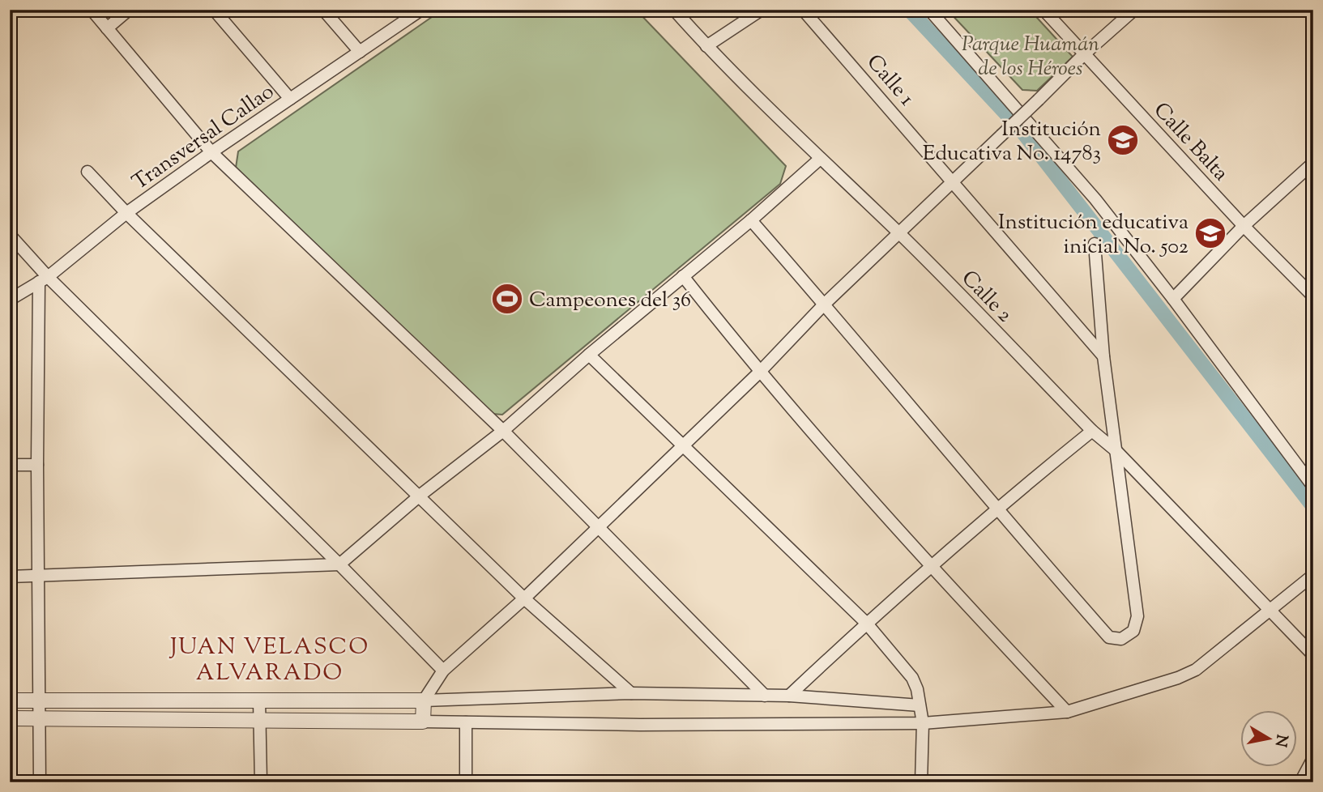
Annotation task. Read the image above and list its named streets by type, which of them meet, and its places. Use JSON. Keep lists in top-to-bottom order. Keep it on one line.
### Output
{"streets":{"street":["Calle 1","Transversal Callao","Calle Balta","Calle 2"]},"districts":["JUAN VELASCO ALVARADO"],"parks":["Parque Huamán de los Héroes"],"places":{"school or university":["Institución Educativa No. 14783","Institución educativa inicial No. 502"],"sports":["Campeones del 36"]},"north":"right"}
